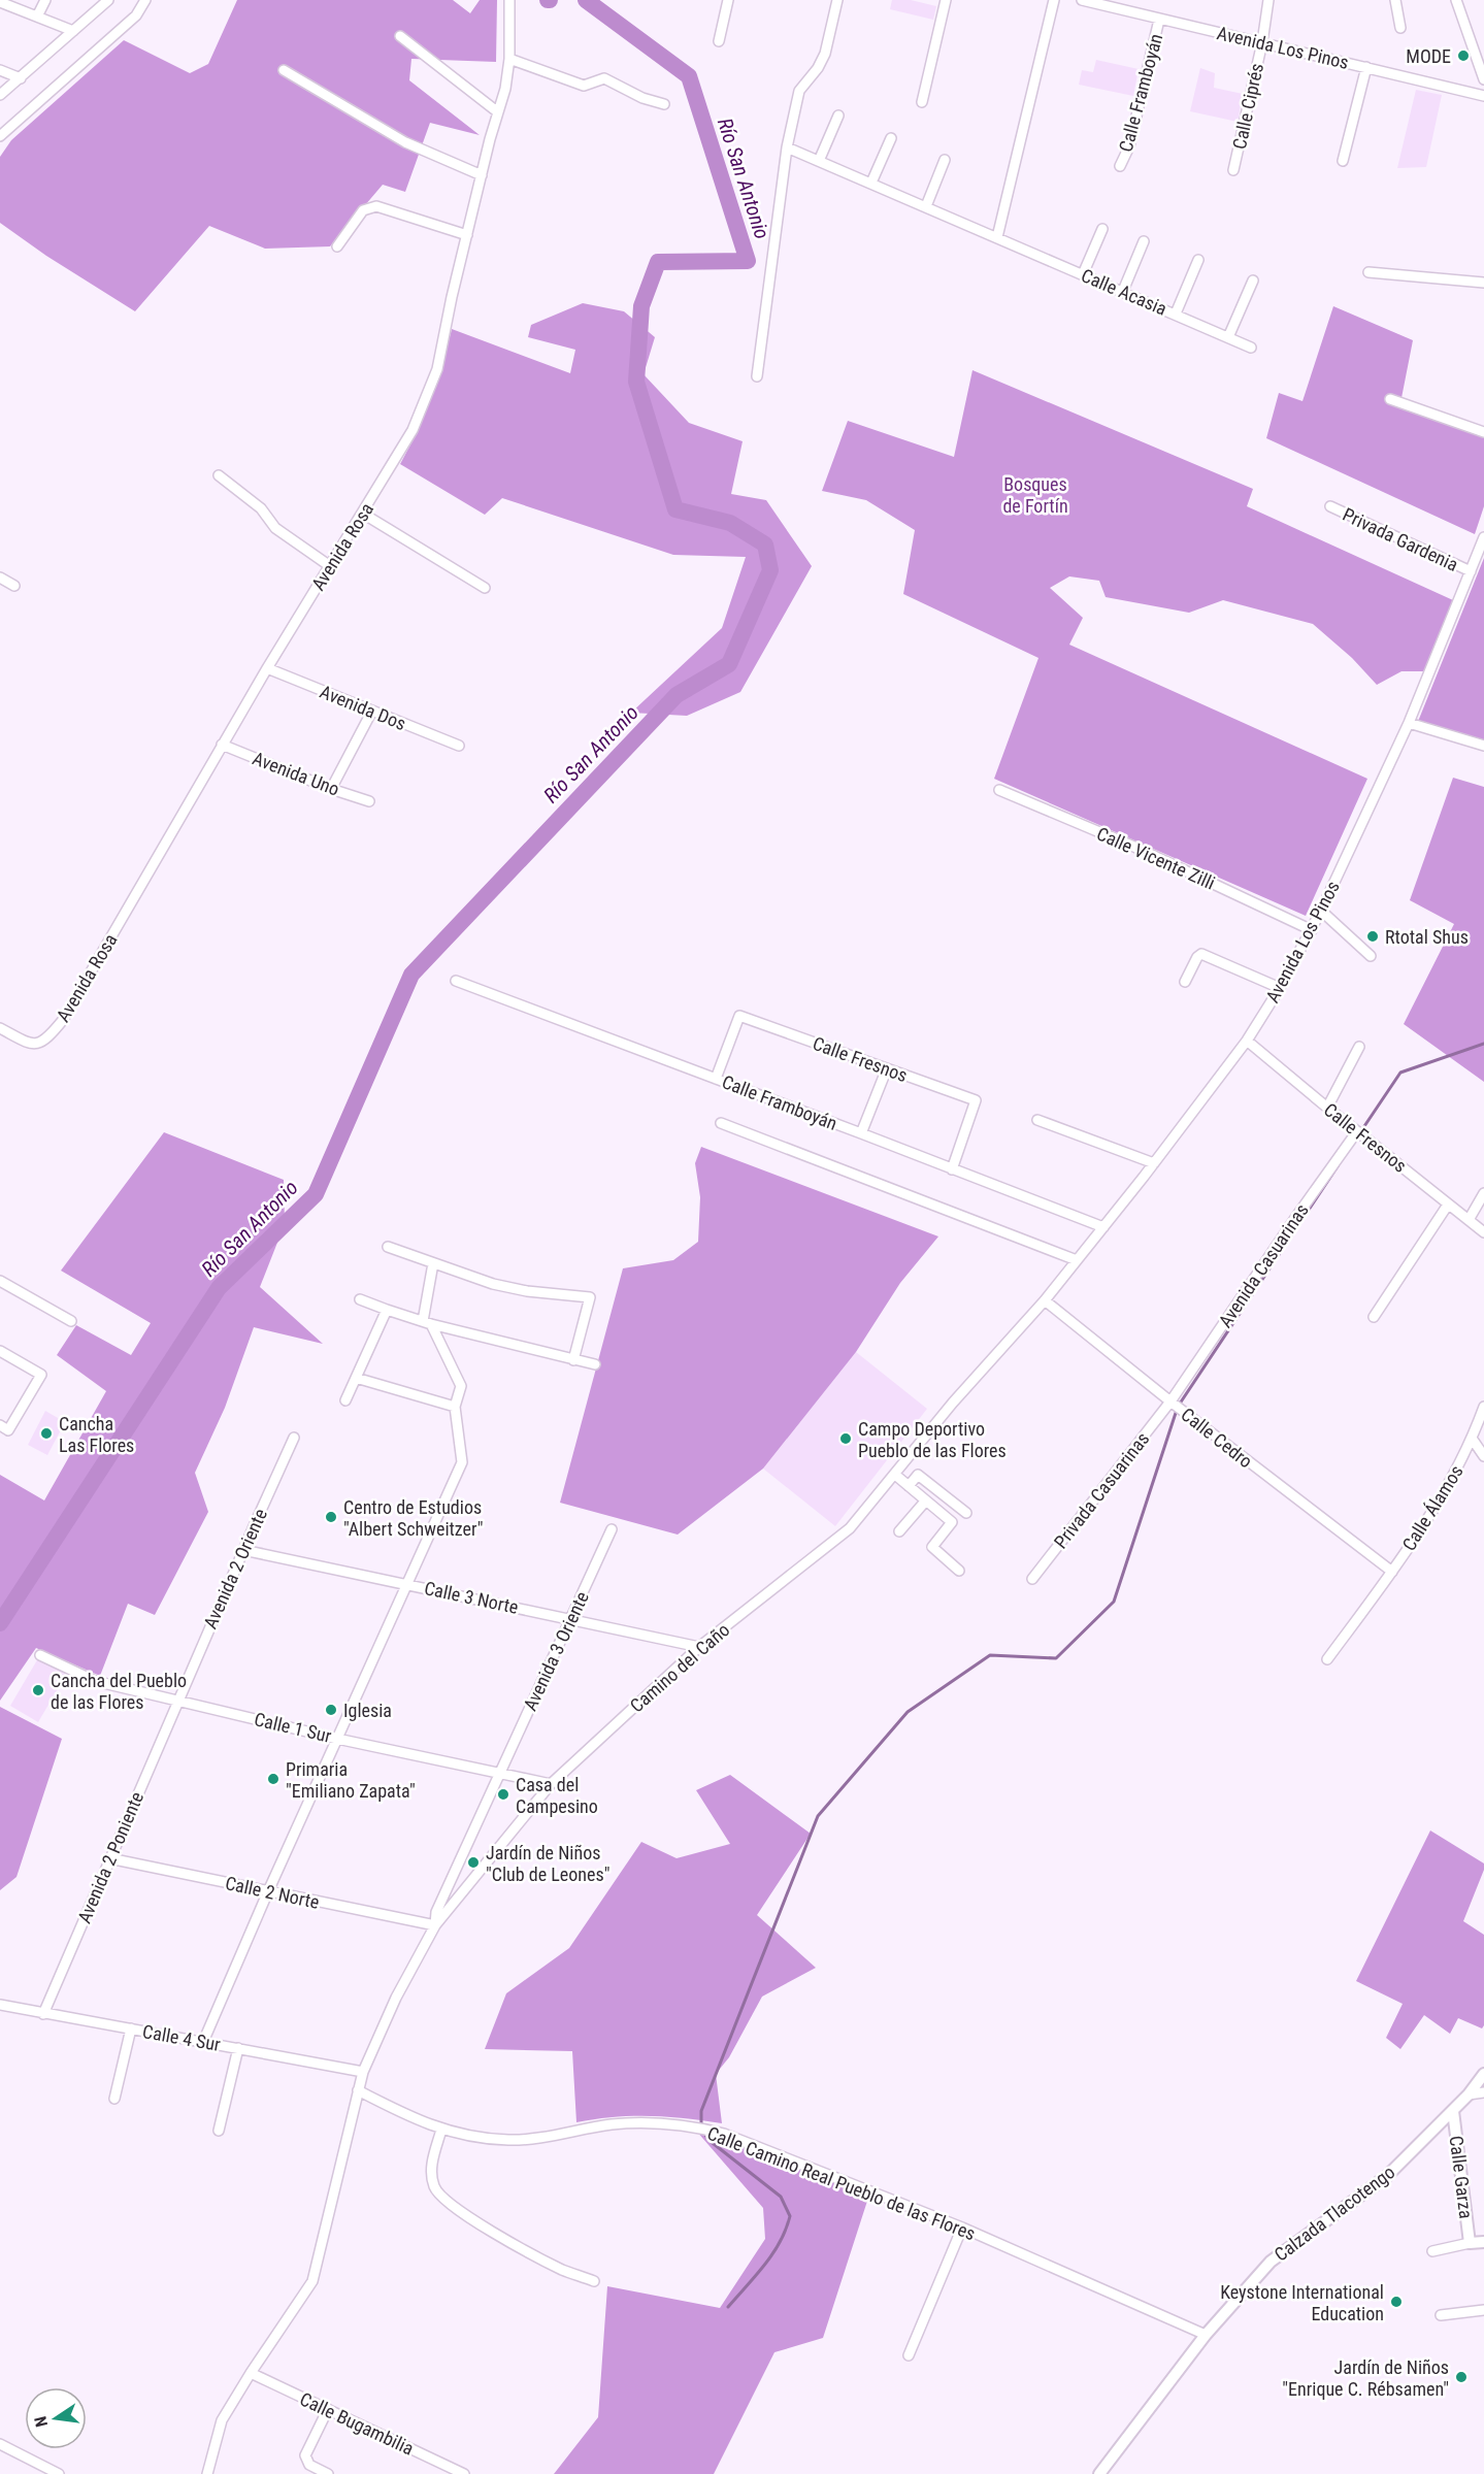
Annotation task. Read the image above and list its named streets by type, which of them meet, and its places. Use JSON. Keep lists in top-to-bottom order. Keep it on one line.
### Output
{"streets":{"street":["Avenida Los Pinos","Calle Framboyán","Calle Ciprés","Calle Acasia","Privada Gardenia","Avenida Rosa","Avenida Dos","Avenida Uno","Calle Vicente Zilli","Calle Fresnos","Avenida Casuarinas","Calle Cedro","Privada Casuarinas","Calle Álamos","Avenida 2 Oriente","Calle 3 Norte","Avenida 3 Oriente","Camino del Caño","Calle 1 Sur","Avenida 2 Poniente","Calle 2 Norte","Calle 4 Sur","Calle Garza","Calle Camino Real Pueblo de las Flores","Calzada Tlacotengo","Calle Bugambilia"]},"crossings":[["Avenida Los Pinos","Calle Framboyán"],["Avenida Los Pinos","Calle Ciprés"],["Avenida Los Pinos","Privada Gardenia"],["Avenida Los Pinos","Calle Vicente Zilli"],["Avenida Los Pinos","Calle Fresnos"],["Avenida Los Pinos","Calle Cedro"],["Avenida Los Pinos","Camino del Caño"],["Calle Framboyán","Calle Fresnos"],["Avenida Rosa","Avenida Dos"],["Avenida Rosa","Avenida Uno"],["Calle Fresnos","Avenida Casuarinas"],["Avenida Casuarinas","Calle Cedro"],["Avenida Casuarinas","Privada Casuarinas"],["Calle Cedro","Privada Casuarinas"],["Calle Cedro","Calle Álamos"],["Calle Cedro","Camino del Caño"],["Avenida 2 Oriente","Calle 3 Norte"],["Avenida 2 Oriente","Calle 1 Sur"],["Avenida 2 Oriente","Avenida 2 Poniente"],["Calle 3 Norte","Avenida 3 Oriente"],["Calle 3 Norte","Camino del Caño"],["Avenida 3 Oriente","Camino del Caño"],["Avenida 3 Oriente","Calle 1 Sur"],["Avenida 3 Oriente","Calle 2 Norte"],["Camino del Caño","Calle 1 Sur"],["Camino del Caño","Calle 2 Norte"],["Camino del Caño","Calle 4 Sur"],["Camino del Caño","Calle Camino Real Pueblo de las Flores"],["Camino del Caño","Calle Bugambilia"],["Calle 1 Sur","Avenida 2 Poniente"],["Avenida 2 Poniente","Calle 2 Norte"],["Avenida 2 Poniente","Calle 4 Sur"],["Calle Garza","Calzada Tlacotengo"],["Calle Camino Real Pueblo de las Flores","Calzada Tlacotengo"]],"water":["Río San Antonio"],"parks":["Bosques de Fortín"],"places":["MODE","Rtotal Shus","Cancha Las Flores","Campo Deportivo Pueblo de las Flores","Centro de Estudios \"Albert Schweitzer\"","Cancha del Pueblo de las Flores","Iglesia","Primaria \"Emiliano Zapata\"","Casa del Campesino","Jardín de Niños \"Club de Leones\"","Keystone International Education","Jardín de Niños \"Enrique C. Rébsamen\""],"north":"left"}
